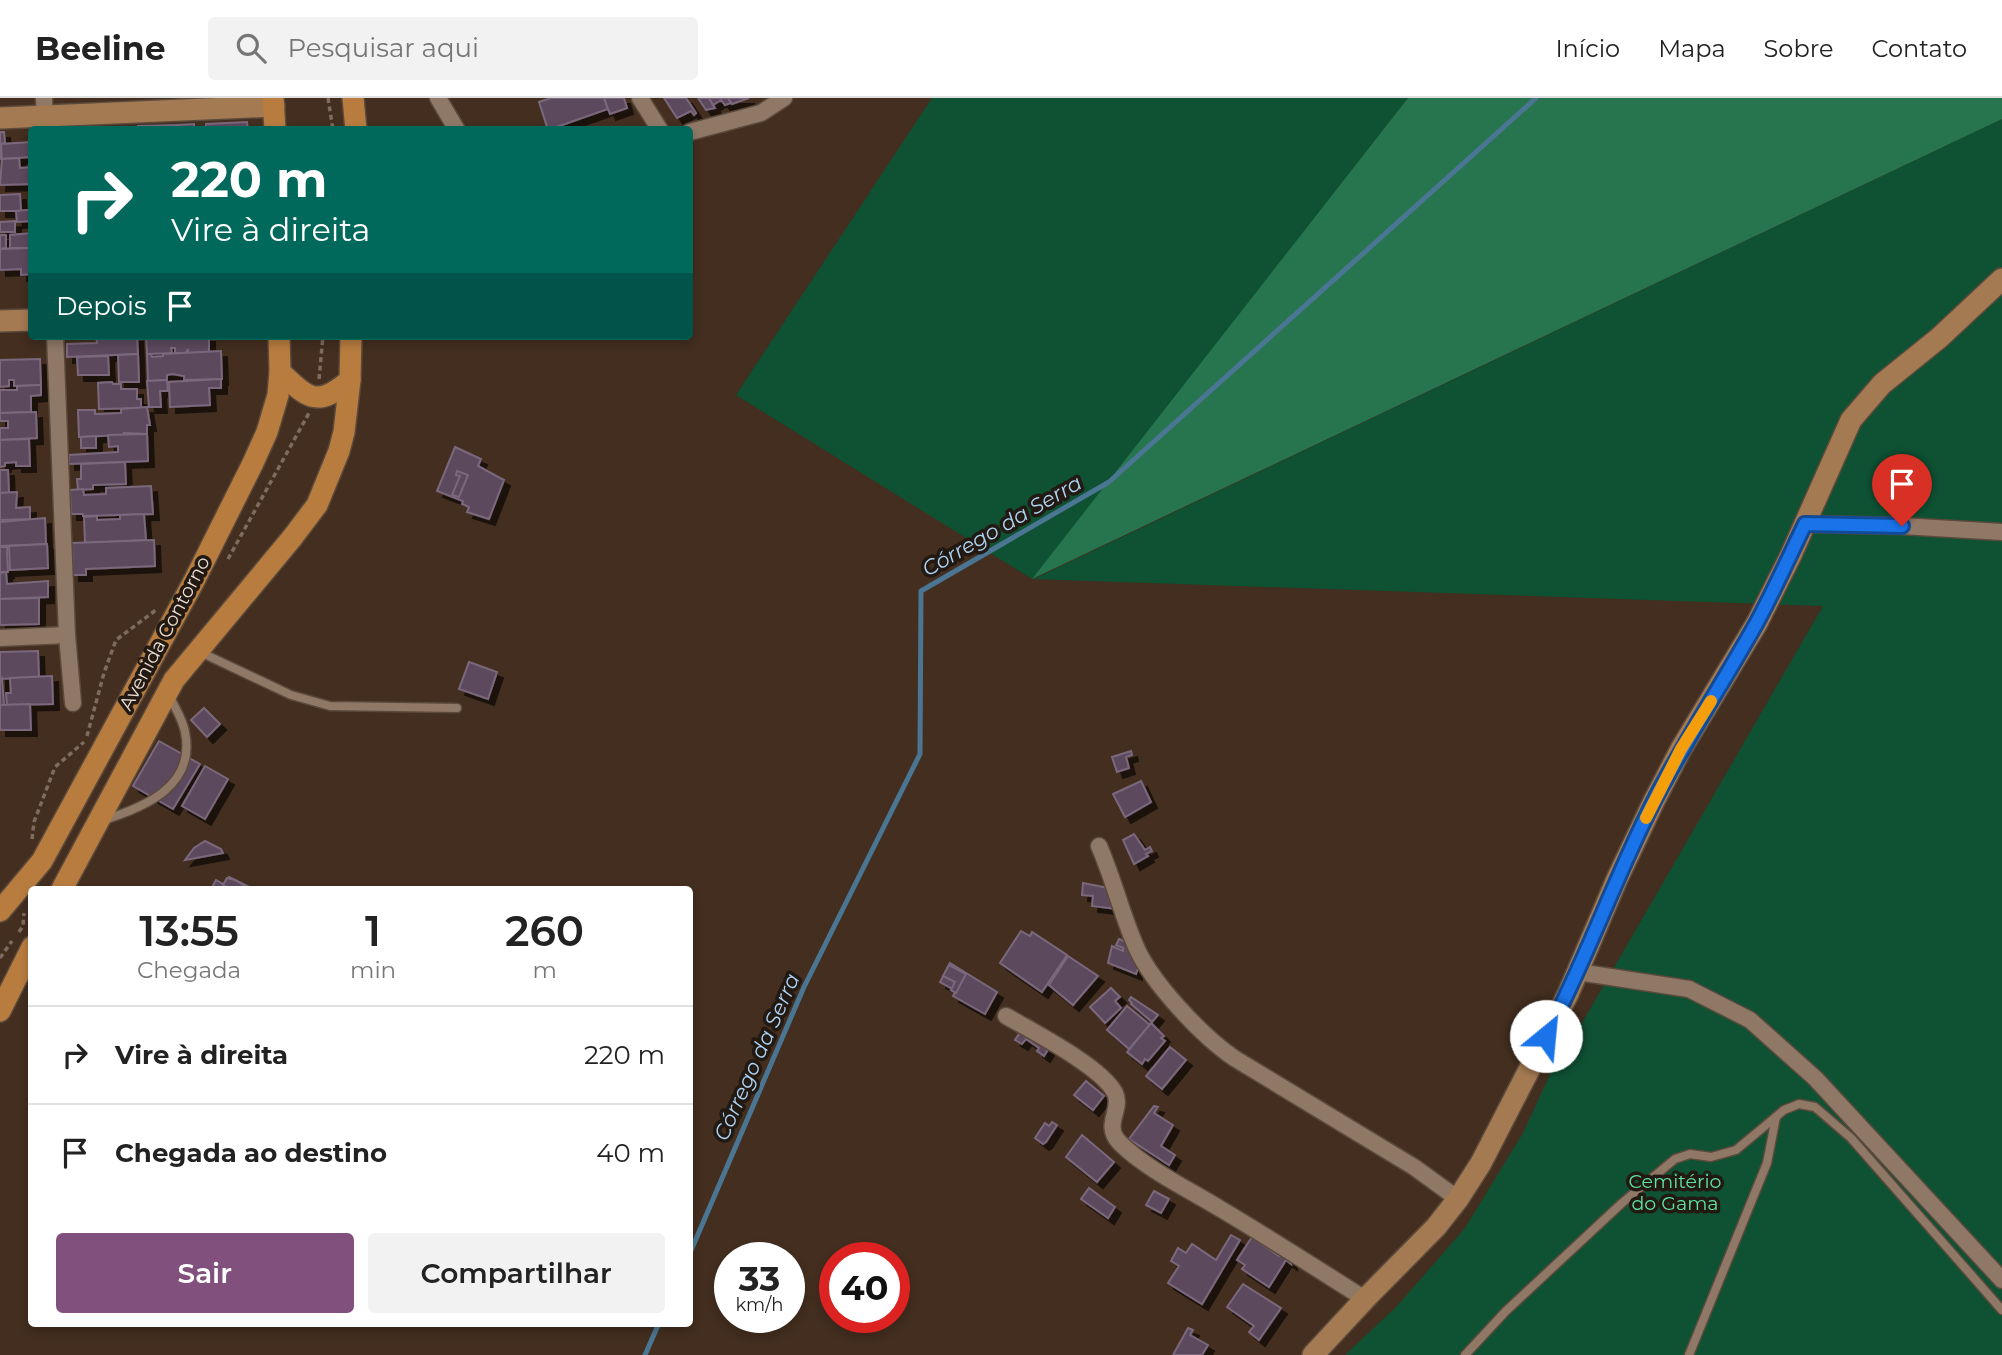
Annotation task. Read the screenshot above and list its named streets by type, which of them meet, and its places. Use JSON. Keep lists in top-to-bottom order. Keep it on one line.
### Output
{"streets":{"main road":["Avenida Contorno"]},"water":["Córrego da Serra"],"parks":["Cemitério do Gama"],"page":{"header":"Beeline","search":"Pesquisar aqui","nav":["Início","Mapa","Sobre","Contato"],"turn":["220 m","Vire à direita"],"then":"Depois","eta":["13:55","Chegada","1","min","260","m"],"list":[{"name":"Vire à direita","value":"220 m"},{"name":"Chegada ao destino","value":"40 m"}],"buttons":["Sair","Compartilhar"],"speed":"33 km/h","limit":"40"}}
